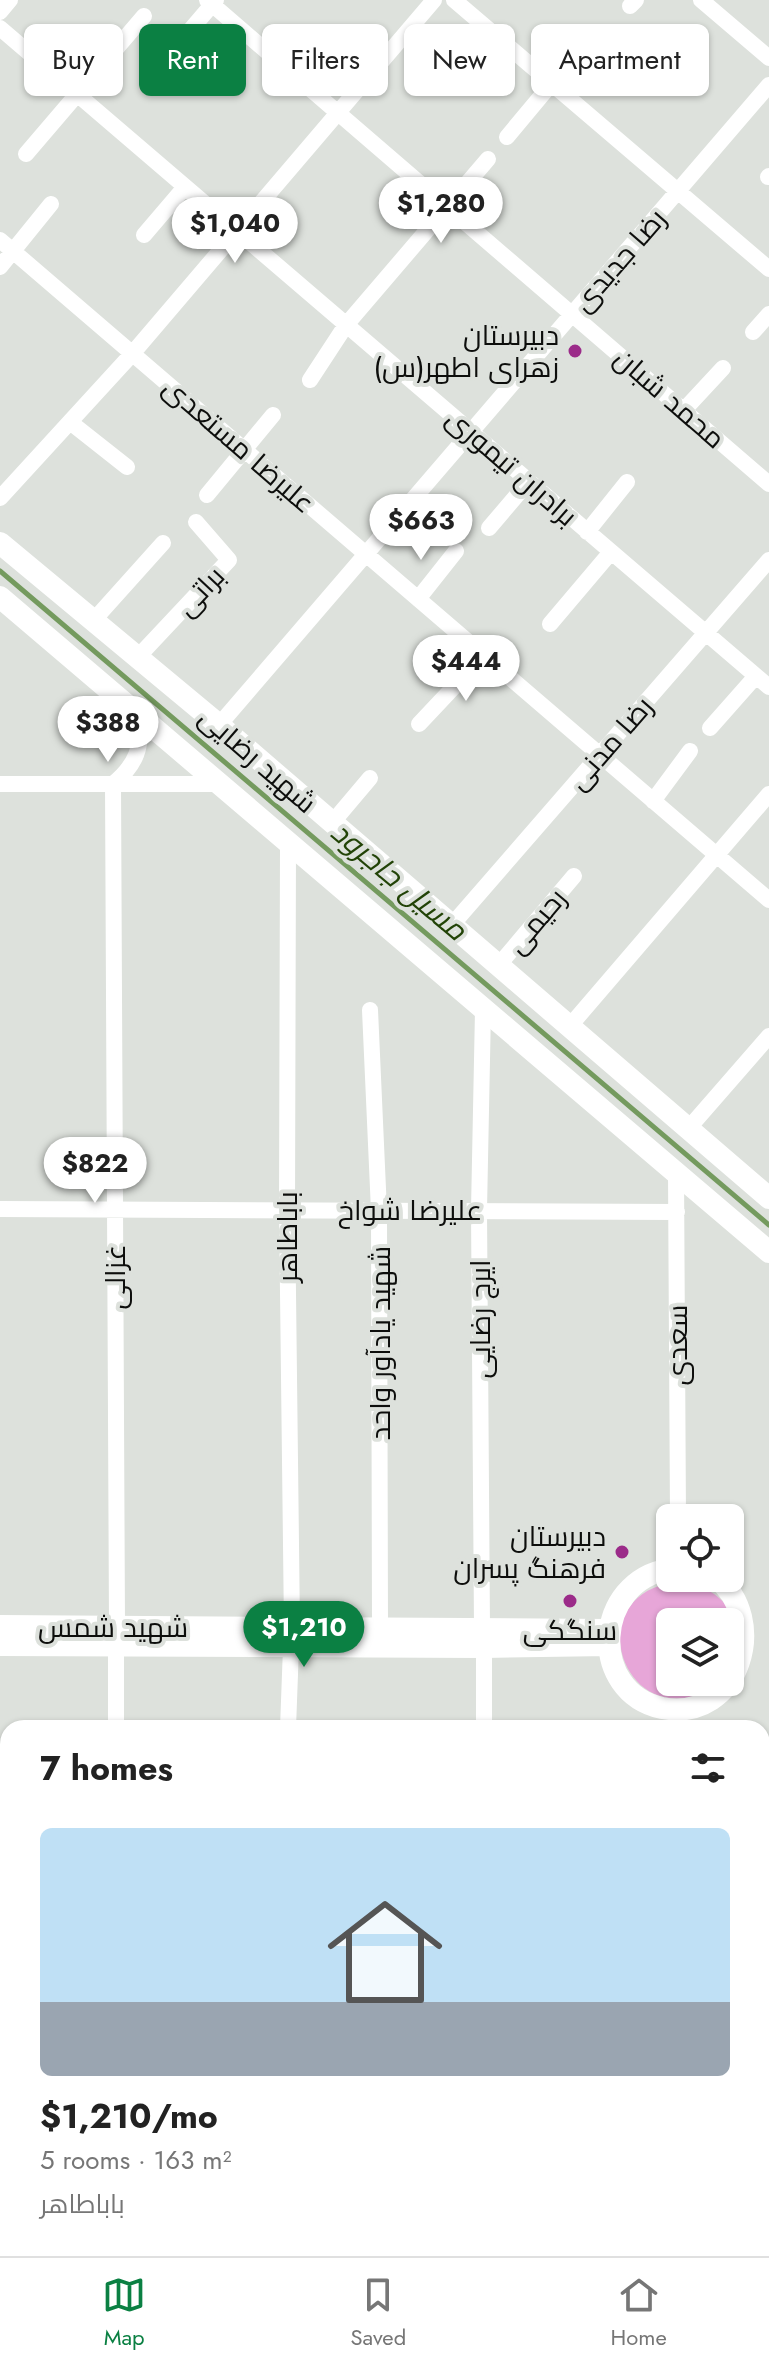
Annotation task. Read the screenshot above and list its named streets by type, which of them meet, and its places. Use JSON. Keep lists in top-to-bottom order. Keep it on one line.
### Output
{"streets":{"main road":["شهید رضایی","شهید شمس"],"street":["رضا جدیدی","محمد شبان","علیرضا مستعدی","برادران تیموری","براتی","رضا مدنی","رحیمی","علیرضا شواخ","باباطاهر","غزالی","ایرج رضایی","شهید یادآور واحد","سعدی"]},"crossings":[["رضا جدیدی","محمد شبان"],["رضا جدیدی","علیرضا مستعدی"],["رضا جدیدی","برادران تیموری"],["رضا جدیدی","شهید رضایی"],["علیرضا مستعدی","رضا مدنی"],["برادران تیموری","رضا مدنی"],["براتی","شهید رضایی"],["رضا مدنی","شهید رضایی"],["شهید رضایی","رحیمی"],["شهید رضایی","باباطاهر"],["شهید رضایی","ایرج رضایی"],["شهید رضایی","سعدی"],["علیرضا شواخ","باباطاهر"],["علیرضا شواخ","غزالی"],["علیرضا شواخ","ایرج رضایی"],["علیرضا شواخ","شهید یادآور واحد"],["علیرضا شواخ","سعدی"],["باباطاهر","شهید شمس"],["غزالی","شهید شمس"],["ایرج رضایی","شهید شمس"],["شهید یادآور واحد","شهید شمس"]],"water":["مسیل جاجرود"],"places":["دبیرستان زهرای اطهر(س)","دبیرستان فرهنگ پسران","سنگکی"],"page":{"chip":["Buy","Rent","Filters","New","Apartment"],"price":["$1,280","$1,040","$663","$444","$388","$822","$1,210"],"heading":"7 homes","list":[{"name":"$1,210/mo","note":"5 rooms · 163 m² · باباطاهر"}],"tabs":["Map","Saved","Home"]}}
